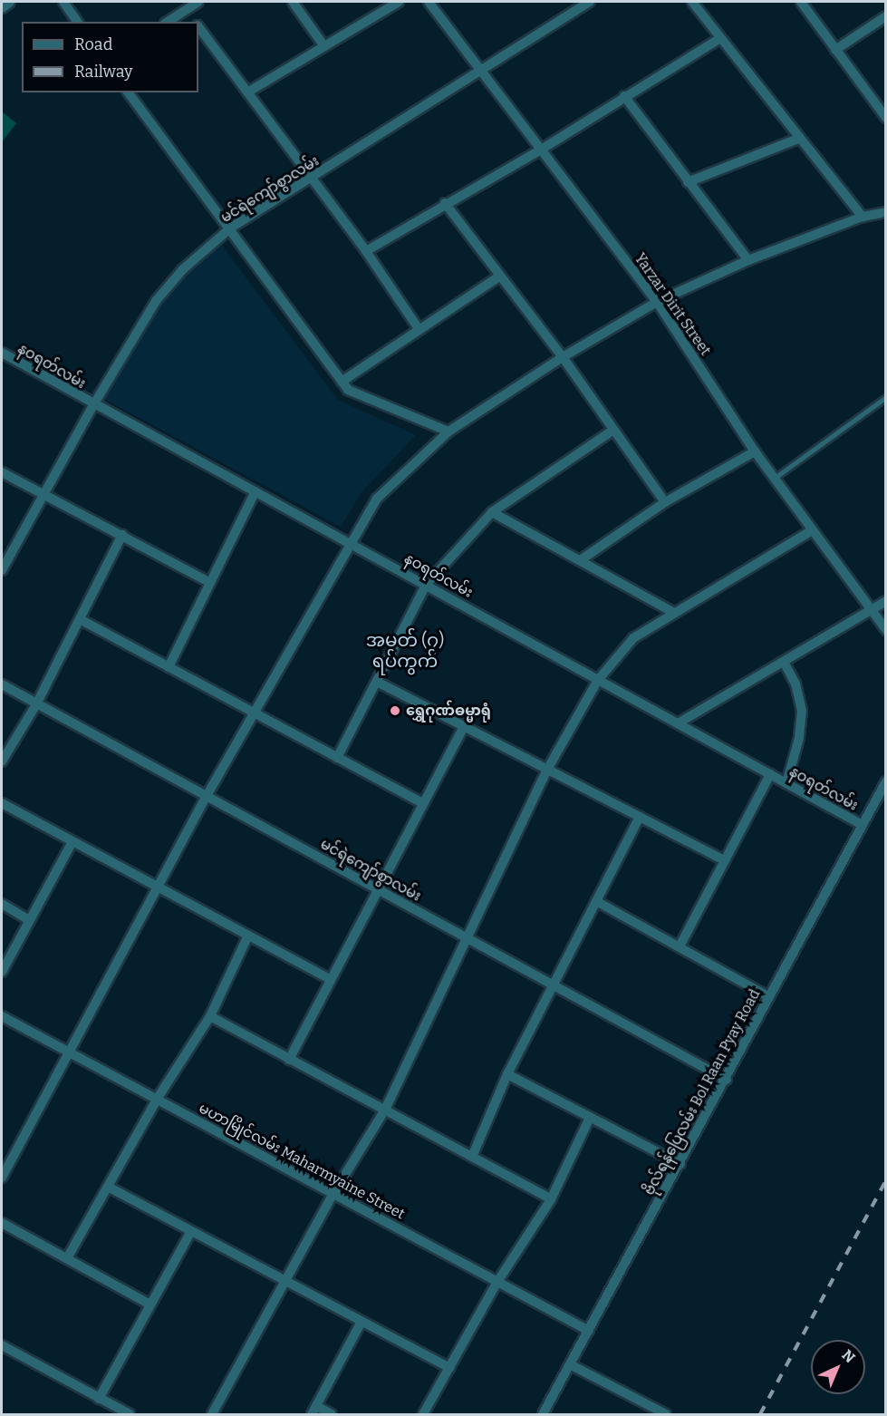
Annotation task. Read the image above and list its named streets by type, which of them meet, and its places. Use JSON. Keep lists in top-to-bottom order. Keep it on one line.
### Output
{"streets":{"street":["မင်ရဲကျော်စွာလမ်း","Yarzar Dirit Street","နဝရတ်လမ်း","ဗိုလ်ရန်ပြေလမ်း Bol Raan Pyay Road","မဟာမြိုင်လမ်း Maharmyaine Street"]},"crossings":[["မင်ရဲကျော်စွာလမ်း","Yarzar Dirit Street"],["မင်ရဲကျော်စွာလမ်း","နဝရတ်လမ်း"],["မင်ရဲကျော်စွာလမ်း","ဗိုလ်ရန်ပြေလမ်း Bol Raan Pyay Road"],["နဝရတ်လမ်း","ဗိုလ်ရန်ပြေလမ်း Bol Raan Pyay Road"],["ဗိုလ်ရန်ပြေလမ်း Bol Raan Pyay Road","မဟာမြိုင်လမ်း Maharmyaine Street"]],"districts":["အမှတ် (၇) ရပ်ကွက်"],"places":["ရွှေဂုဏ်ဓမ္မာရုံ"],"legend":["Road","Railway"],"north":"top right"}
